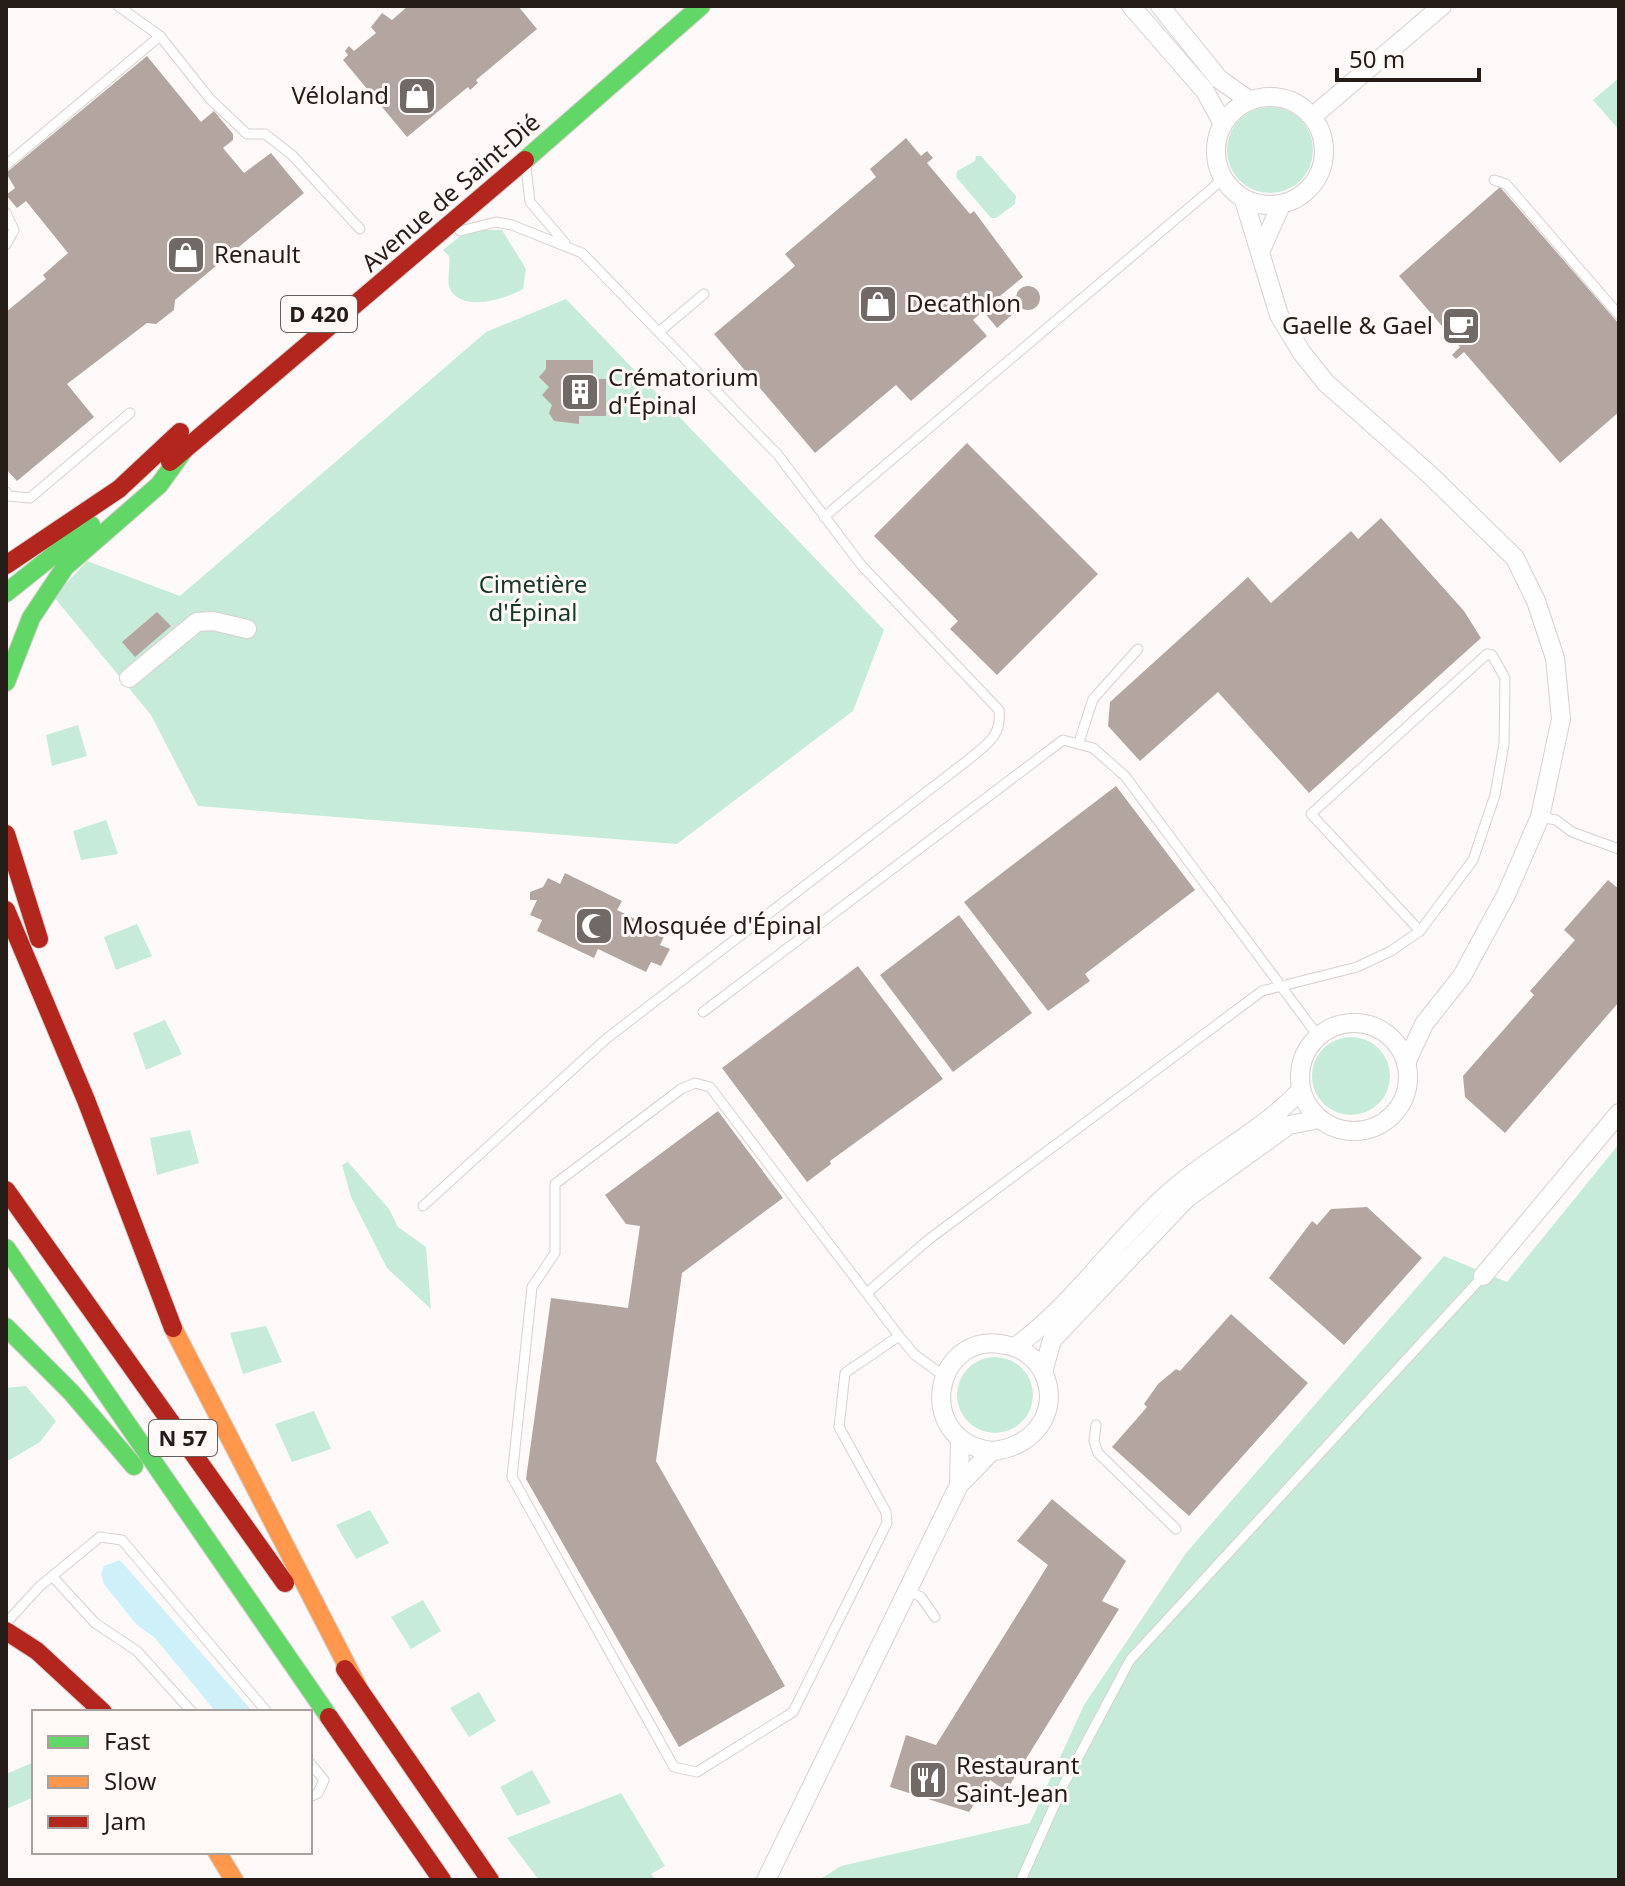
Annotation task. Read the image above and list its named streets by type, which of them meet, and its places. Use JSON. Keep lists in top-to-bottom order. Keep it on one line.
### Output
{"streets":{"main road":["Avenue de Saint-Dié","D 420","N 57"]},"parks":["Cimetière d'Épinal"],"places":{"shop":["Véloland","Renault","Decathlon"],"cafe":["Gaelle & Gael"],"building":["Crématorium d'Épinal"],"mosque":["Mosquée d'Épinal"],"restaurant":["Restaurant Saint-Jean"]},"legend":["Fast","Slow","Jam"],"scale_bar":"50 m"}
